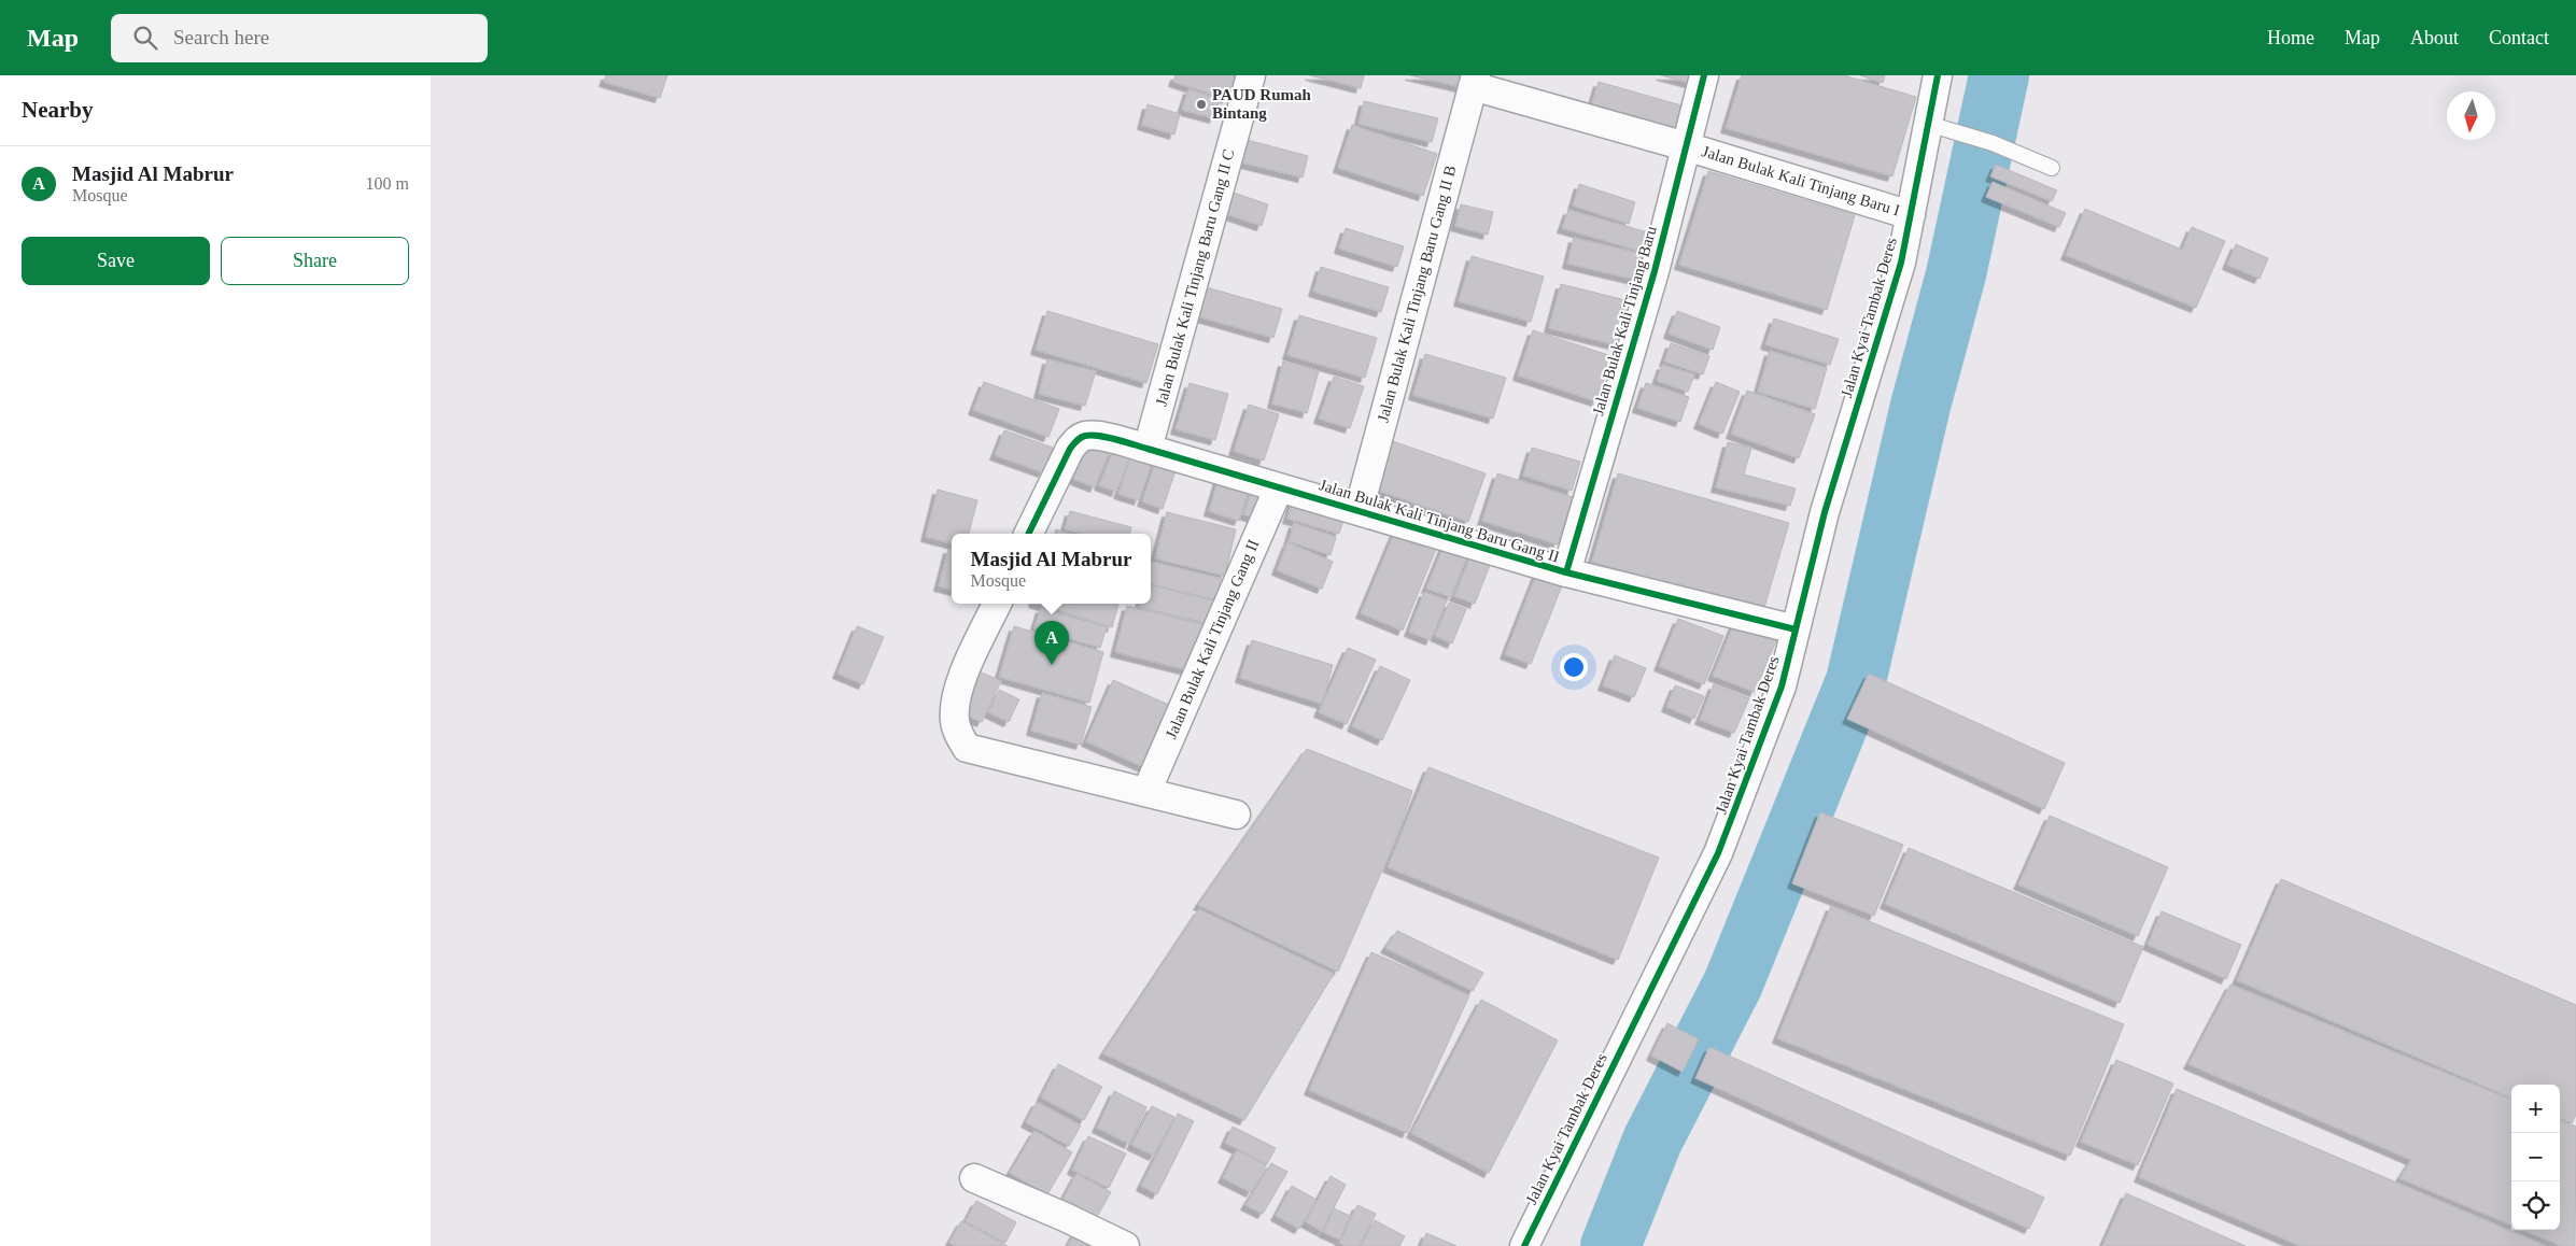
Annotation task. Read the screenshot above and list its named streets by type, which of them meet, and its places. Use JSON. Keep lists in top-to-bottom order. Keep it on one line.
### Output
{"streets":{"street":["Jalan Bulak Kali Tinjang Baru I","Jalan Bulak Kali Tinjang Baru Gang II C","Jalan Bulak Kali Tinjang Baru Gang II B","Jalan Kyai Tambak Deres","Jalan Bulak Kali Tinjang Baru","Jalan Bulak Kali Tinjang Baru Gang II","Jalan Bulak Kali Tinjang Gang II"]},"crossings":[["Jalan Bulak Kali Tinjang Baru I","Jalan Bulak Kali Tinjang Baru Gang II B"],["Jalan Bulak Kali Tinjang Baru I","Jalan Kyai Tambak Deres"],["Jalan Bulak Kali Tinjang Baru I","Jalan Bulak Kali Tinjang Baru"],["Jalan Bulak Kali Tinjang Baru Gang II C","Jalan Bulak Kali Tinjang Baru Gang II"],["Jalan Bulak Kali Tinjang Baru Gang II B","Jalan Bulak Kali Tinjang Baru Gang II"],["Jalan Kyai Tambak Deres","Jalan Bulak Kali Tinjang Baru Gang II"],["Jalan Bulak Kali Tinjang Baru","Jalan Bulak Kali Tinjang Baru Gang II"],["Jalan Bulak Kali Tinjang Baru Gang II","Jalan Bulak Kali Tinjang Gang II"]],"places":["PAUD Rumah Bintang"],"north":"bottom","page":{"header":"Map","search":"Search here","nav":["Home","Map","About","Contact"],"heading":"Nearby","list":[{"mark":"A","name":"Masjid Al Mabrur","note":"Mosque","value":"100 m"}],"buttons":["Save","Share"],"popup":["Masjid Al Mabrur","Mosque"],"pins":"A","map_buttons":["+","−"]}}
